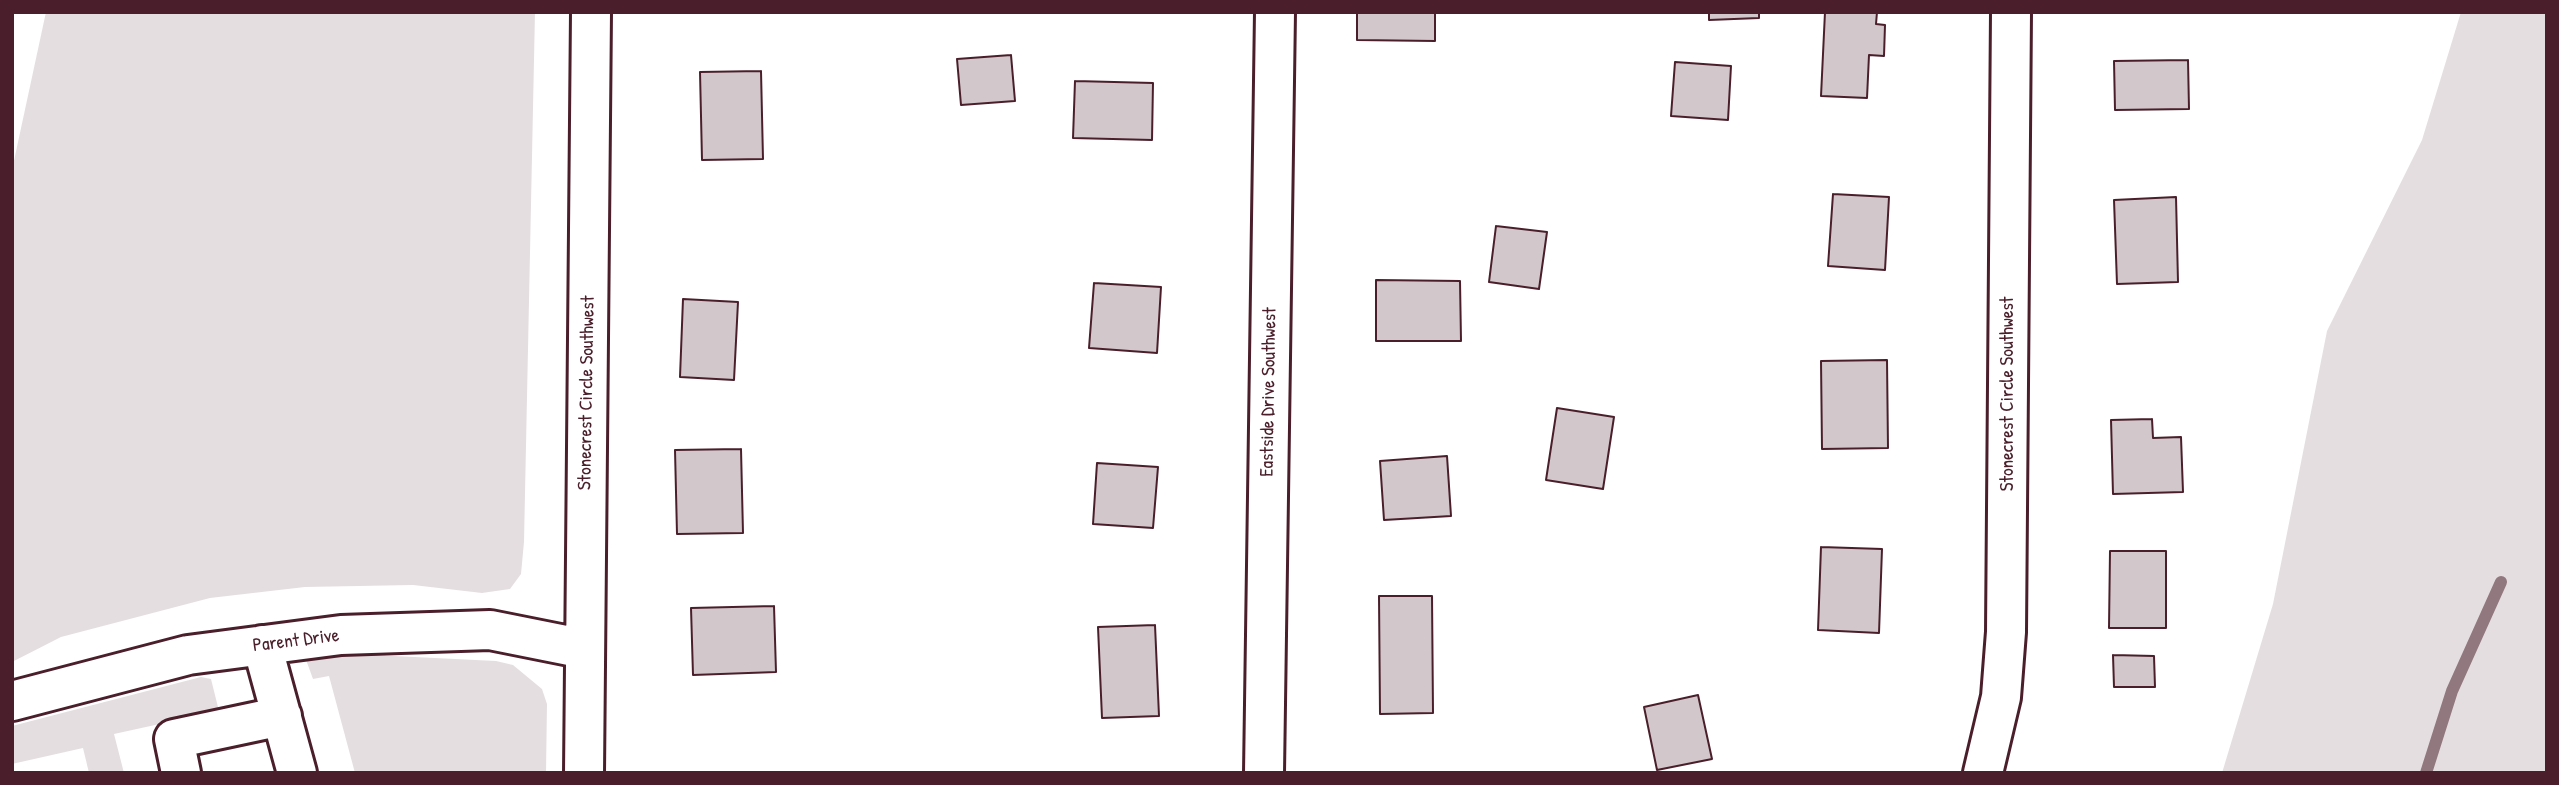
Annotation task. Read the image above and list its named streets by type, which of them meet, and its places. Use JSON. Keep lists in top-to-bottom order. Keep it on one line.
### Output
{"streets":{"street":["Eastside Drive Southwest","Stonecrest Circle Southwest","Parent Drive"]},"crossings":[["Stonecrest Circle Southwest","Parent Drive"]]}
